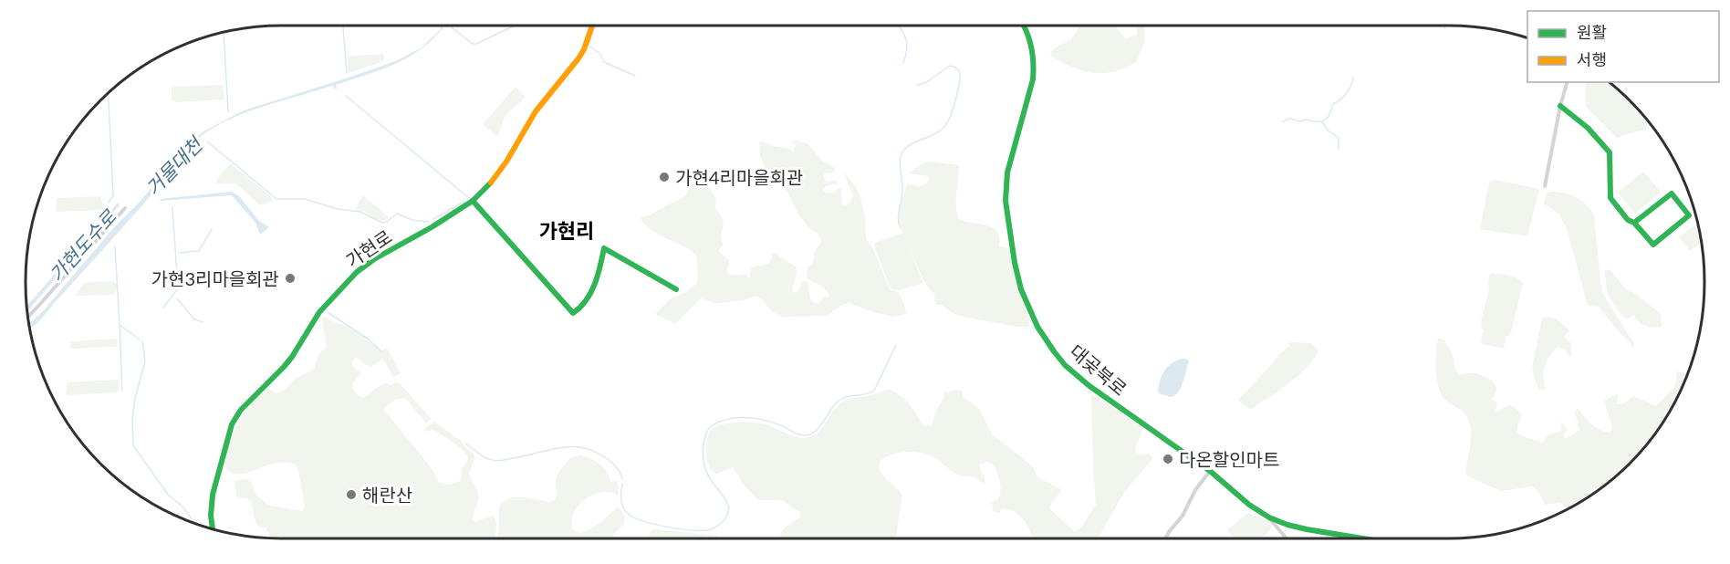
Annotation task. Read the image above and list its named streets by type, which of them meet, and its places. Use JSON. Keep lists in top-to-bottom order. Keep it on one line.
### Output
{"streets":{"street":["가현로","대곶북로"]},"districts":["가현리"],"water":["거물대천","가현도수로"],"places":["가현4리마을회관","가현3리마을회관","다온할인마트","해란산"],"legend":["원활","서행"]}
